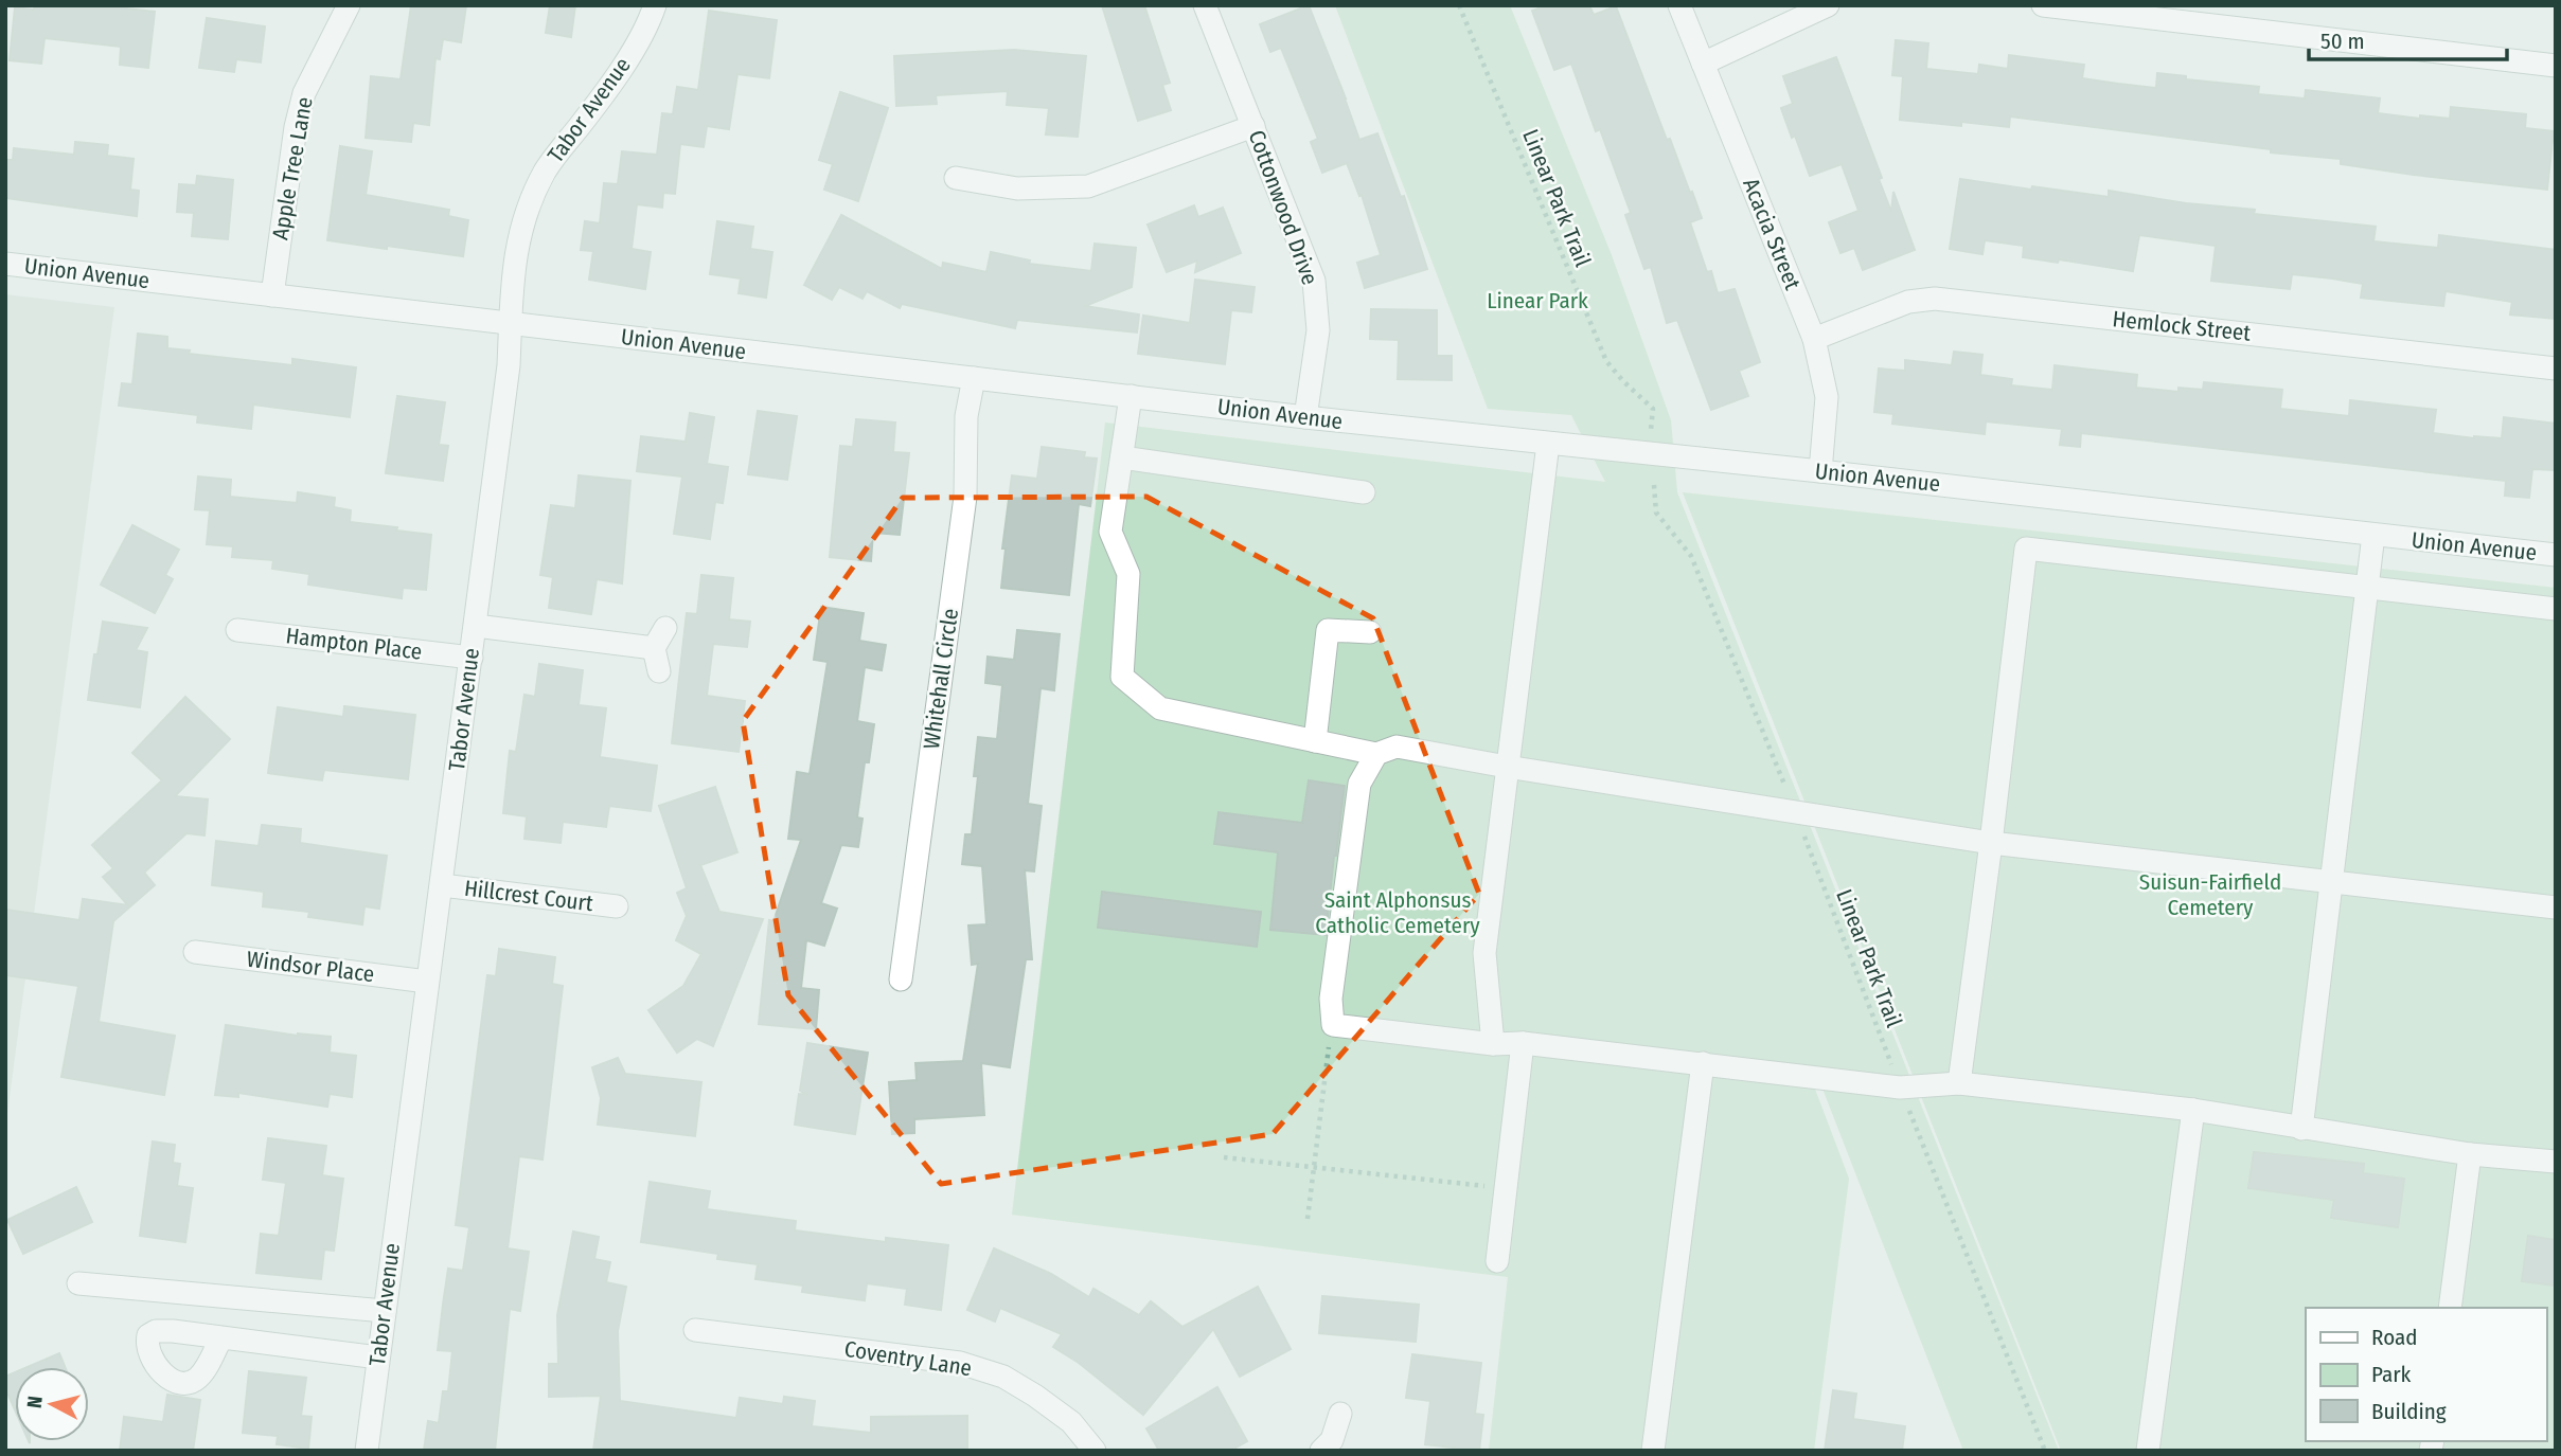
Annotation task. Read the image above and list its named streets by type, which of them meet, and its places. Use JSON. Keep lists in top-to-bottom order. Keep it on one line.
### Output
{"streets":{"street":["Tabor Avenue","Apple Tree Lane","Cottonwood Drive","Acacia Street","Union Avenue","Hemlock Street","Hampton Place","Whitehall Circle","Hillcrest Court","Windsor Place","Coventry Lane"],"path":["Linear Park Trail"]},"crossings":[["Tabor Avenue","Union Avenue"],["Tabor Avenue","Hampton Place"],["Tabor Avenue","Hillcrest Court"],["Tabor Avenue","Windsor Place"],["Apple Tree Lane","Union Avenue"],["Cottonwood Drive","Union Avenue"],["Acacia Street","Union Avenue"],["Acacia Street","Hemlock Street"],["Union Avenue","Whitehall Circle"]],"parks":["Linear Park","Suisun-Fairfield Cemetery","Saint Alphonsus Catholic Cemetery"],"legend":["Road","Park","Building"],"scale_bar":"50 m","north":"left"}
